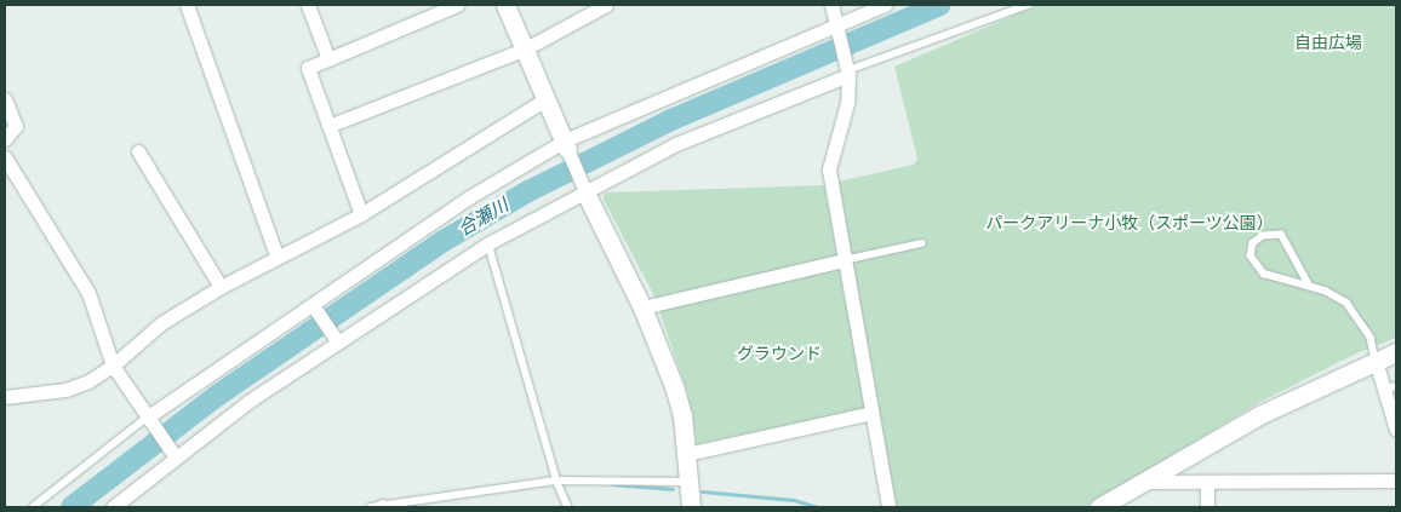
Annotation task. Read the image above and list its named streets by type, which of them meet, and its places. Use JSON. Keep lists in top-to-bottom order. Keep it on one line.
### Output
{"water":["合瀬川"],"parks":["自由広場","パークアリーナ小牧（スポーツ公園）","グラウンド"]}
